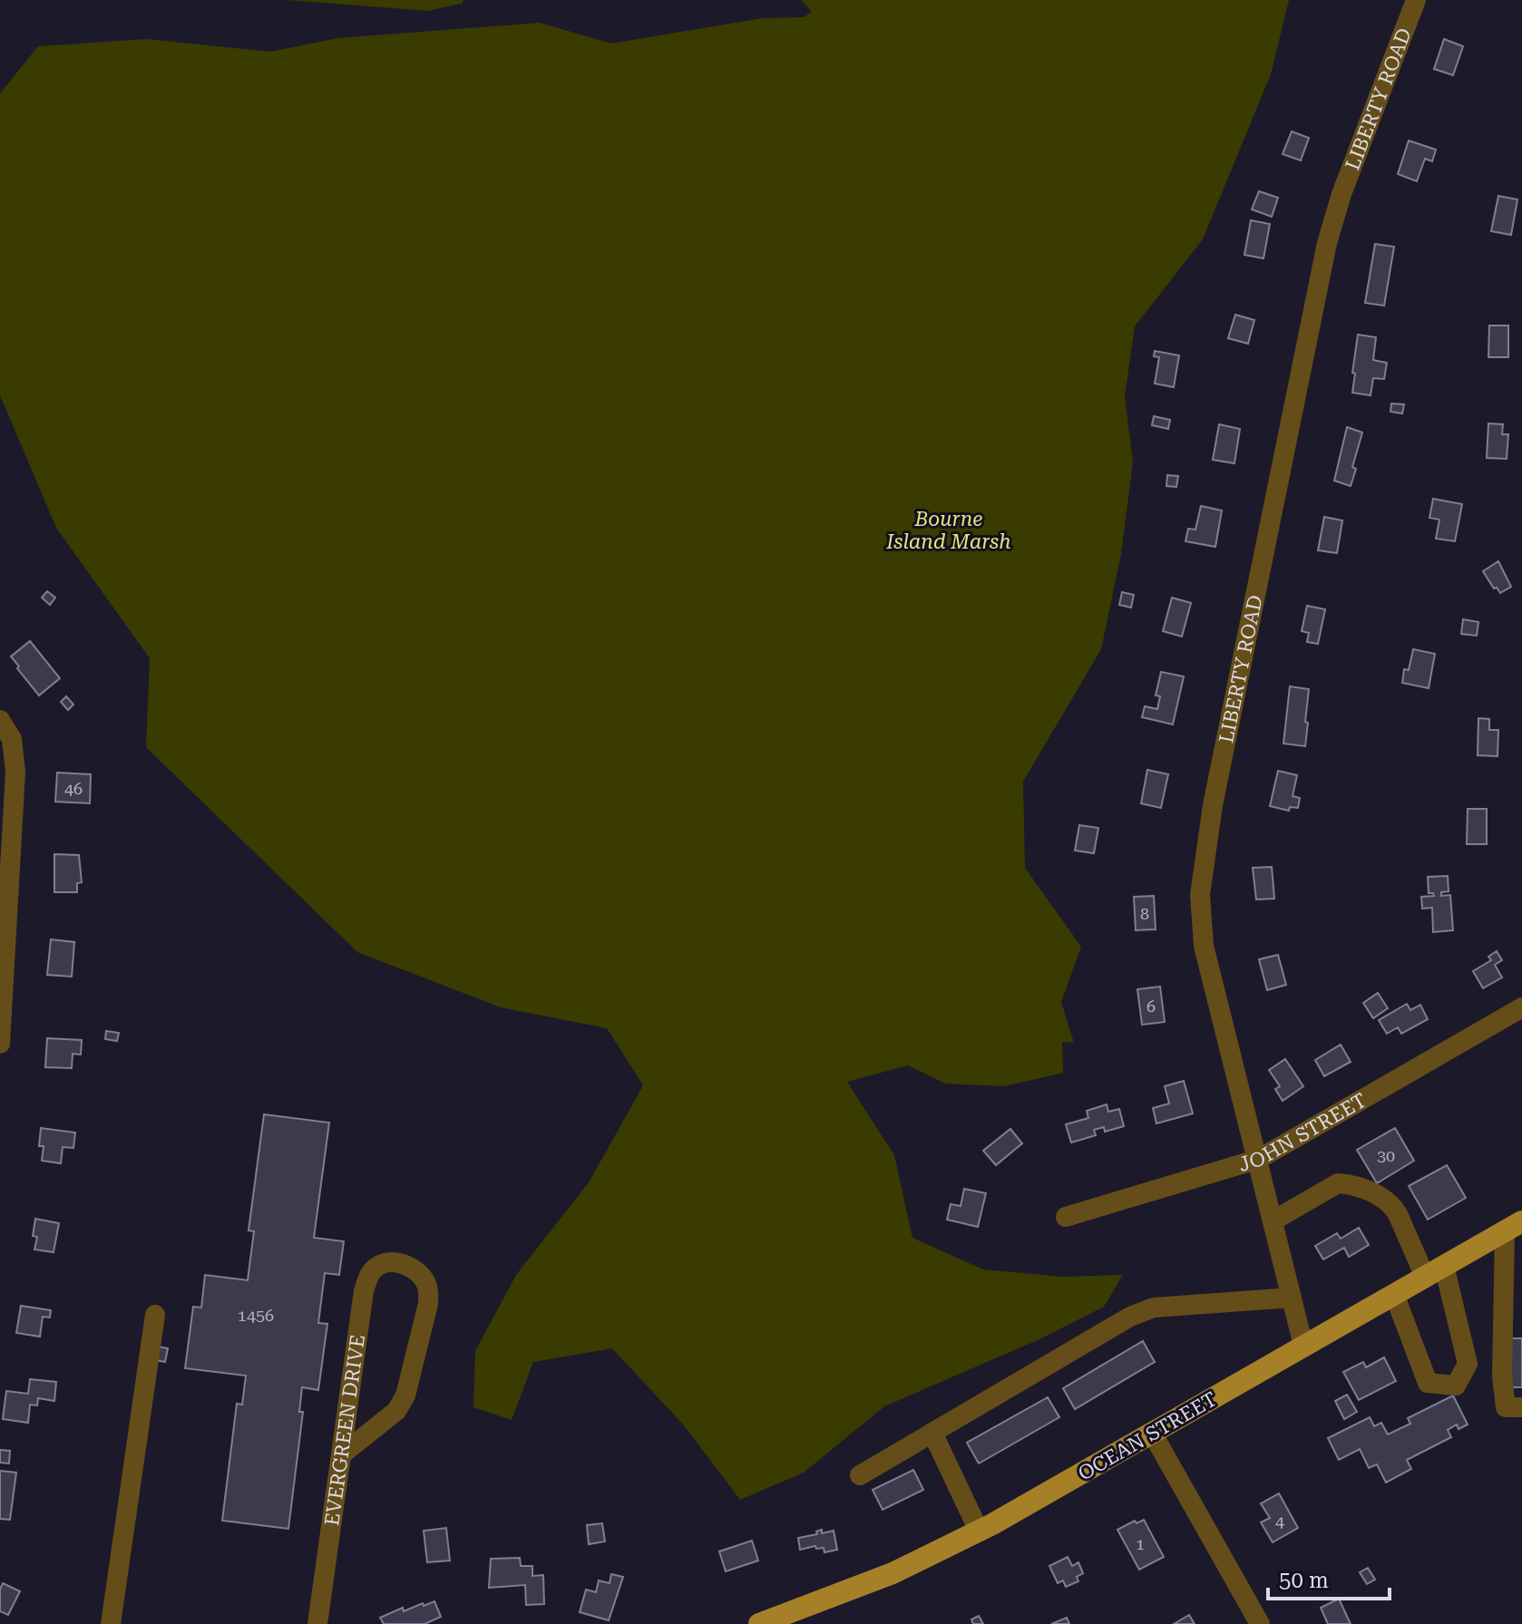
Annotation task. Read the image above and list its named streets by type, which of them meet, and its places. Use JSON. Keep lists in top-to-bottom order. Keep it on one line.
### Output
{"streets":{"main road":["OCEAN STREET"],"street":["LIBERTY ROAD","JOHN STREET","EVERGREEN DRIVE"]},"crossings":[["LIBERTY ROAD","JOHN STREET"],["LIBERTY ROAD","OCEAN STREET"]],"parks":["Bourne Island Marsh"],"house_numbers":["46","8","6","30","1456","4","1"],"scale_bar":"50 m"}
